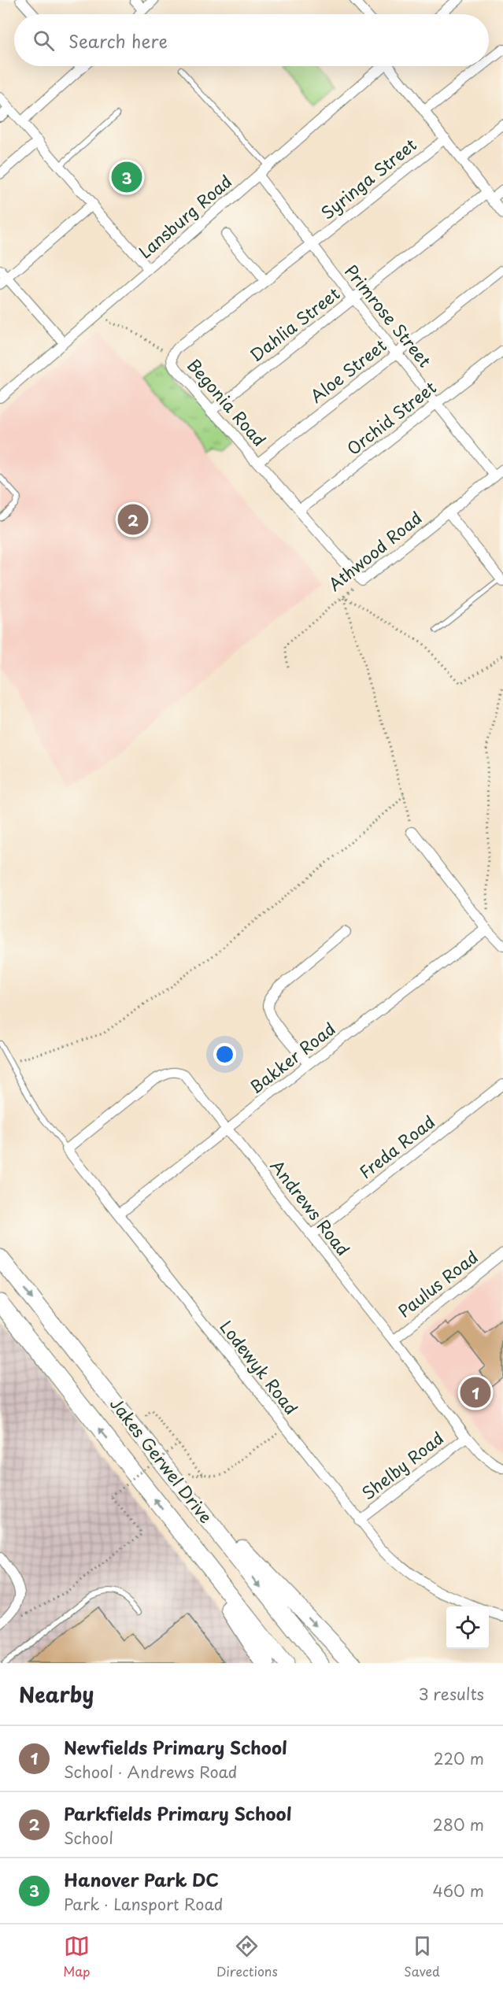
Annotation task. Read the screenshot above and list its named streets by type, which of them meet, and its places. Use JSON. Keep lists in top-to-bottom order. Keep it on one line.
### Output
{"streets":{"highway":["Jakes Gerwel Drive"],"street":["Syringa Street","Lansburg Road","Primrose Street","Dahlia Street","Aloe Street","Begonia Road","Orchid Street","Athwood Road","Bakker Road","Freda Road","Andrews Road","Paulus Road","Lodewyk Road","Shelby Road"]},"crossings":[["Syringa Street","Primrose Street"],["Syringa Street","Begonia Road"],["Lansburg Road","Primrose Street"],["Primrose Street","Dahlia Street"],["Primrose Street","Aloe Street"],["Primrose Street","Begonia Road"],["Primrose Street","Orchid Street"],["Primrose Street","Athwood Road"],["Dahlia Street","Begonia Road"],["Aloe Street","Begonia Road"],["Begonia Road","Orchid Street"],["Begonia Road","Athwood Road"],["Bakker Road","Andrews Road"],["Bakker Road","Lodewyk Road"],["Freda Road","Andrews Road"],["Andrews Road","Paulus Road"],["Andrews Road","Lodewyk Road"],["Andrews Road","Shelby Road"],["Lodewyk Road","Shelby Road"]],"page":{"search":"Search here","pins":["3","2","1"],"heading":["Nearby","3 results"],"list":[{"mark":"1","name":"Newfields Primary School","note":"School · Andrews Road","value":"220 m"},{"mark":"2","name":"Parkfields Primary School","note":"School","value":"280 m"},{"mark":"3","name":"Hanover Park DC","note":"Park · Lansport Road","value":"460 m"}],"nav":["Map","Directions","Saved"]}}
